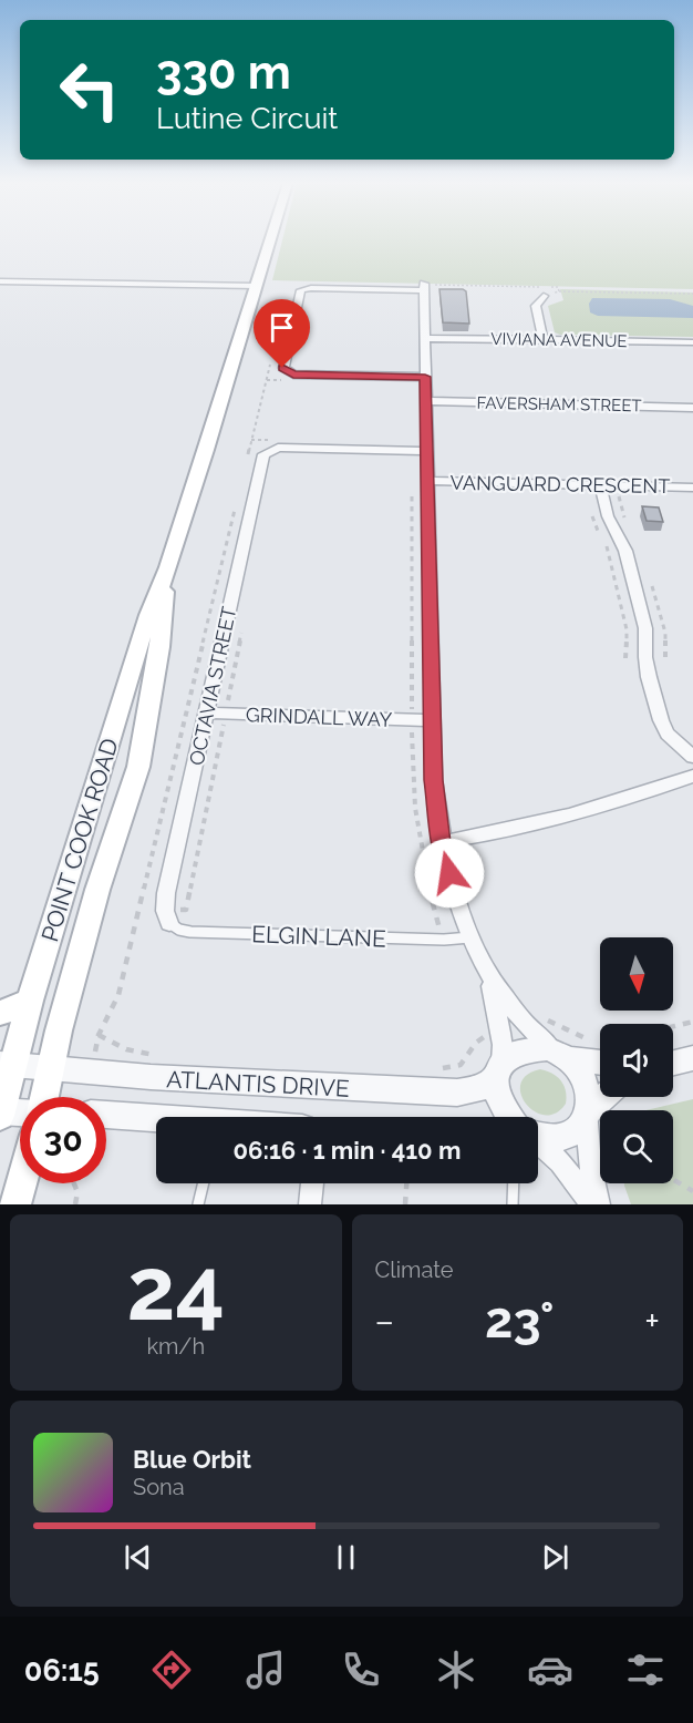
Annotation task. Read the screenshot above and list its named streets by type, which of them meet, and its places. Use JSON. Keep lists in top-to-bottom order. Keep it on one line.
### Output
{"streets":{"main road":["POINT COOK ROAD"],"street":["VIVIANA AVENUE","FAVERSHAM STREET","VANGUARD CRESCENT","OCTAVIA STREET","GRINDALL WAY","ATLANTIS DRIVE"],"lane":["ELGIN LANE"]},"crossings":[["OCTAVIA STREET","GRINDALL WAY"],["OCTAVIA STREET","ELGIN LANE"],["POINT COOK ROAD","ATLANTIS DRIVE"]],"north":"bottom","page":{"turn":["330 m","Lutine Circuit"],"limit":"30","trip":"06:16 · 1 min · 410 m","tile":[["24","km/h"],"Climate"],"heat":["−","23°","+"],"song":["Blue Orbit","Sona"],"tabs":"06:15"}}
